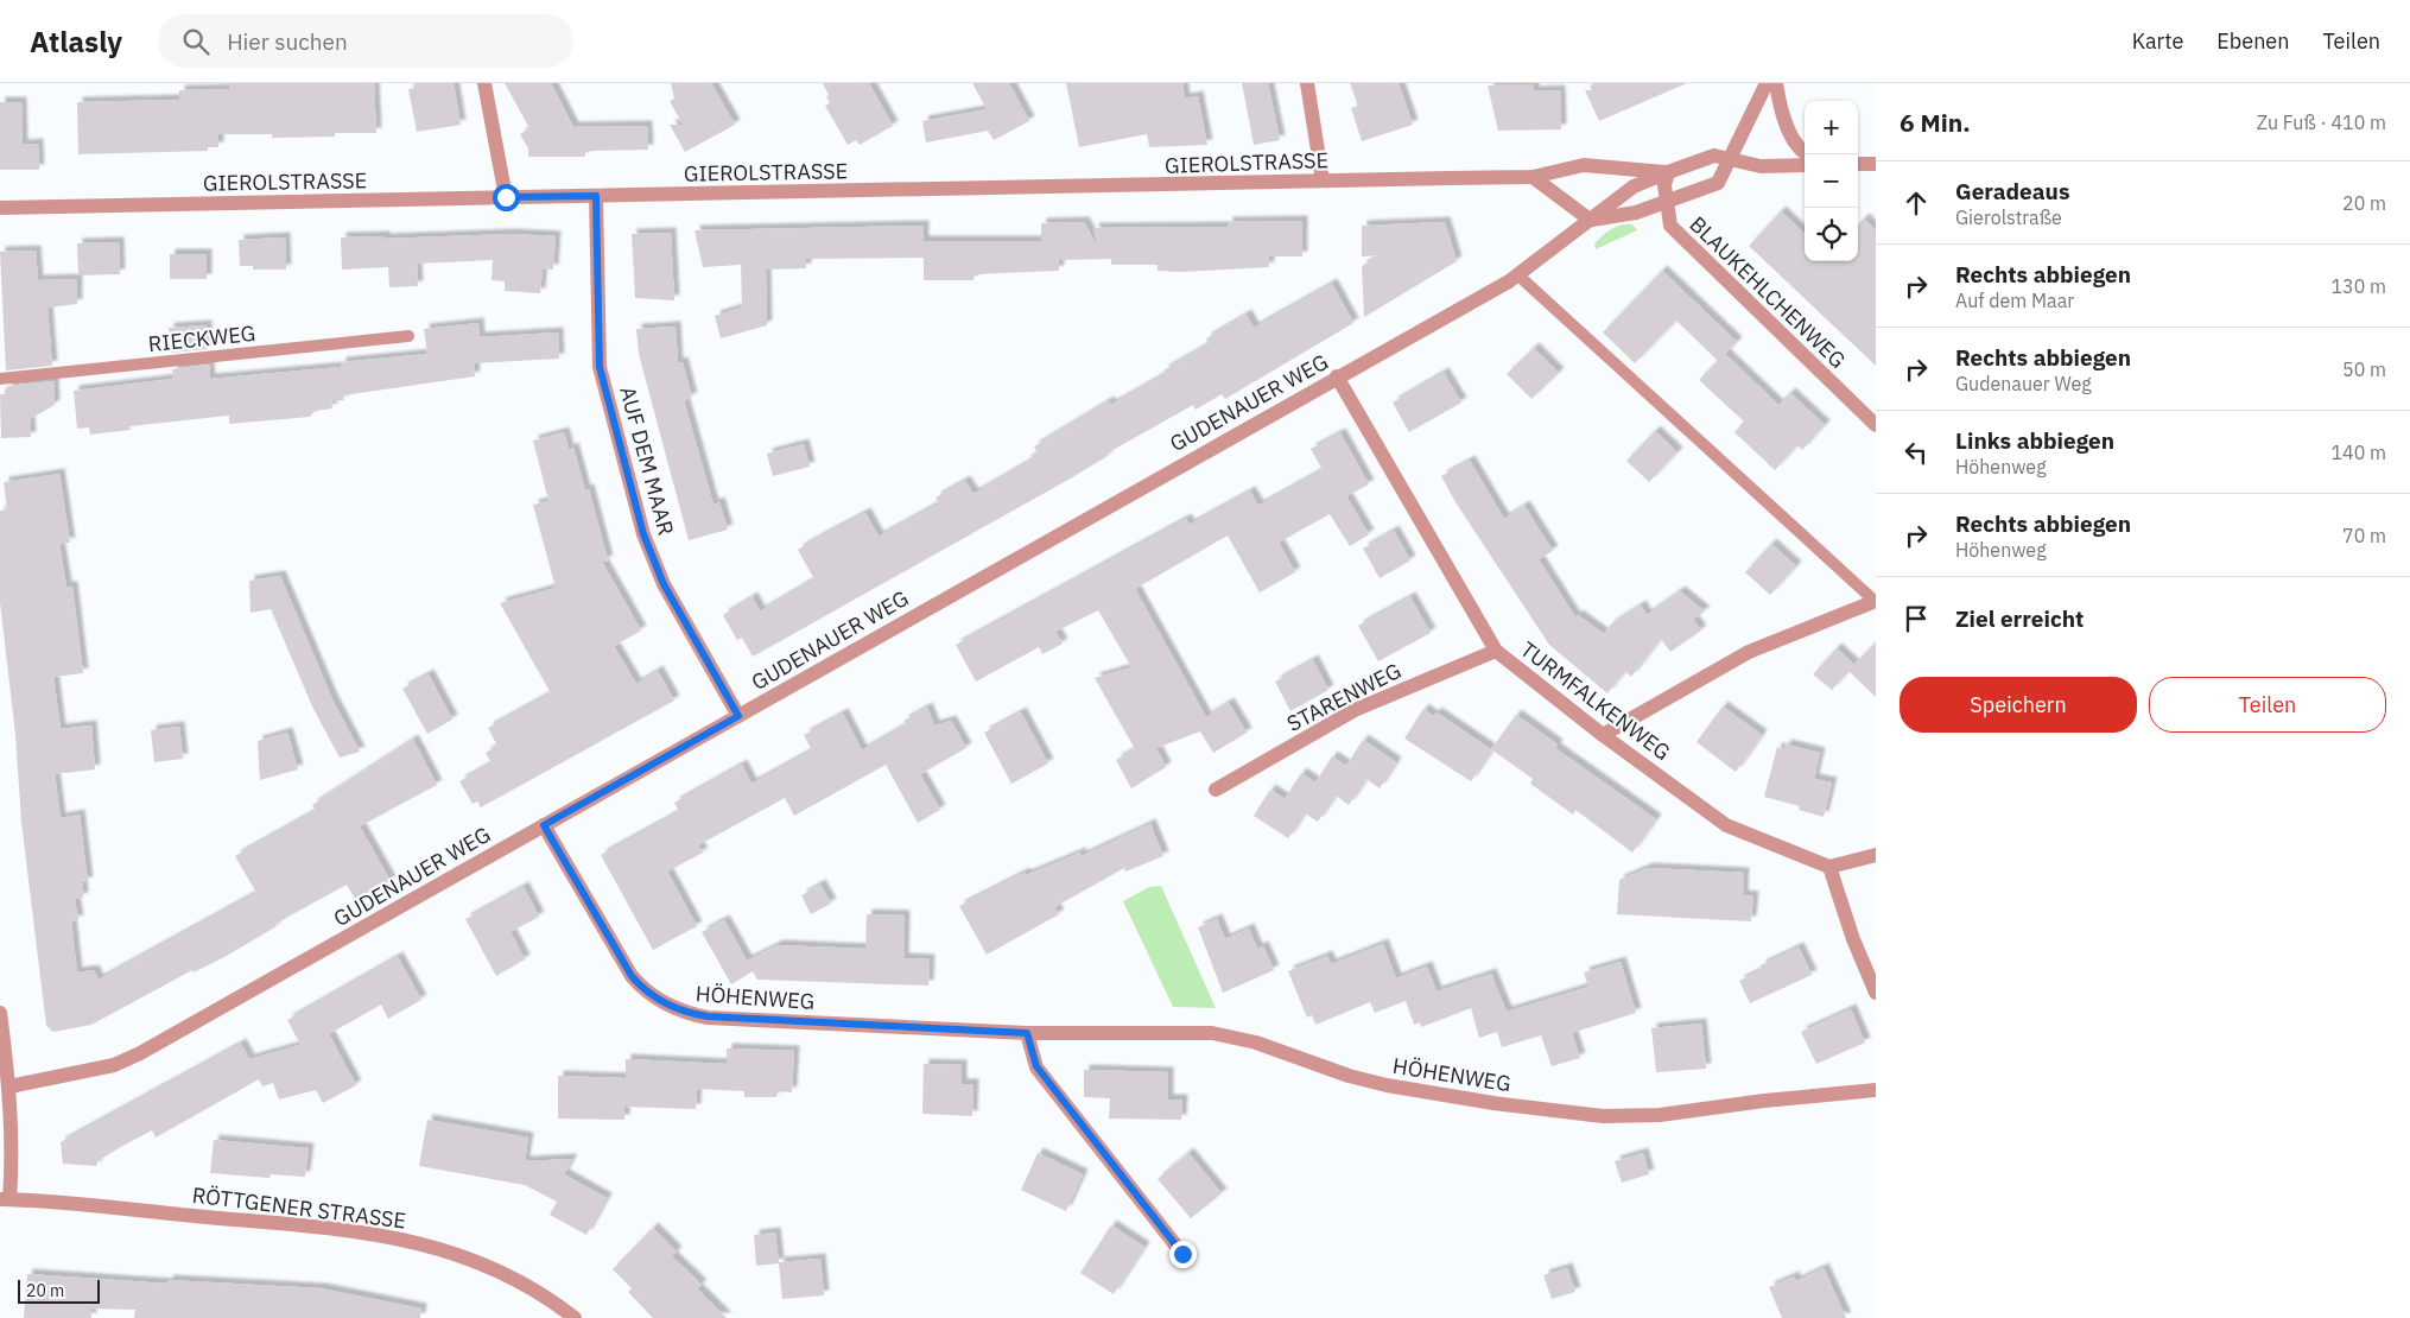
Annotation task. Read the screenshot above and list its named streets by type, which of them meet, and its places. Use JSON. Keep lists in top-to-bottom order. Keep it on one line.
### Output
{"streets":{"street":["GIEROLSTRASSE","BLAUKEHLCHENWEG","GUDENAUER WEG","AUF DEM MAAR","STARENWEG","TURMFALKENWEG","HÖHENWEG","RÖTTGENER STRASSE"],"lane":["RIECKWEG"]},"crossings":[["GIEROLSTRASSE","BLAUKEHLCHENWEG"],["GIEROLSTRASSE","GUDENAUER WEG"],["GIEROLSTRASSE","AUF DEM MAAR"],["BLAUKEHLCHENWEG","GUDENAUER WEG"],["GUDENAUER WEG","AUF DEM MAAR"],["GUDENAUER WEG","TURMFALKENWEG"],["GUDENAUER WEG","HÖHENWEG"],["STARENWEG","TURMFALKENWEG"]],"scale_bar":"20 m","page":{"header":"Atlasly","search":"Hier suchen","nav":["Karte","Ebenen","Teilen"],"heading":["6 Min.","Zu Fuß · 410 m"],"map_buttons":["+","−"],"list":[["Geradeaus","Gierolstraße","20 m"],["Rechts abbiegen","Auf dem Maar","130 m"],["Rechts abbiegen","Gudenauer Weg","50 m"],["Links abbiegen","Höhenweg","140 m"],["Rechts abbiegen","Höhenweg","70 m"],"Ziel erreicht"],"buttons":["Speichern","Teilen"],"scale":"20 m"}}
